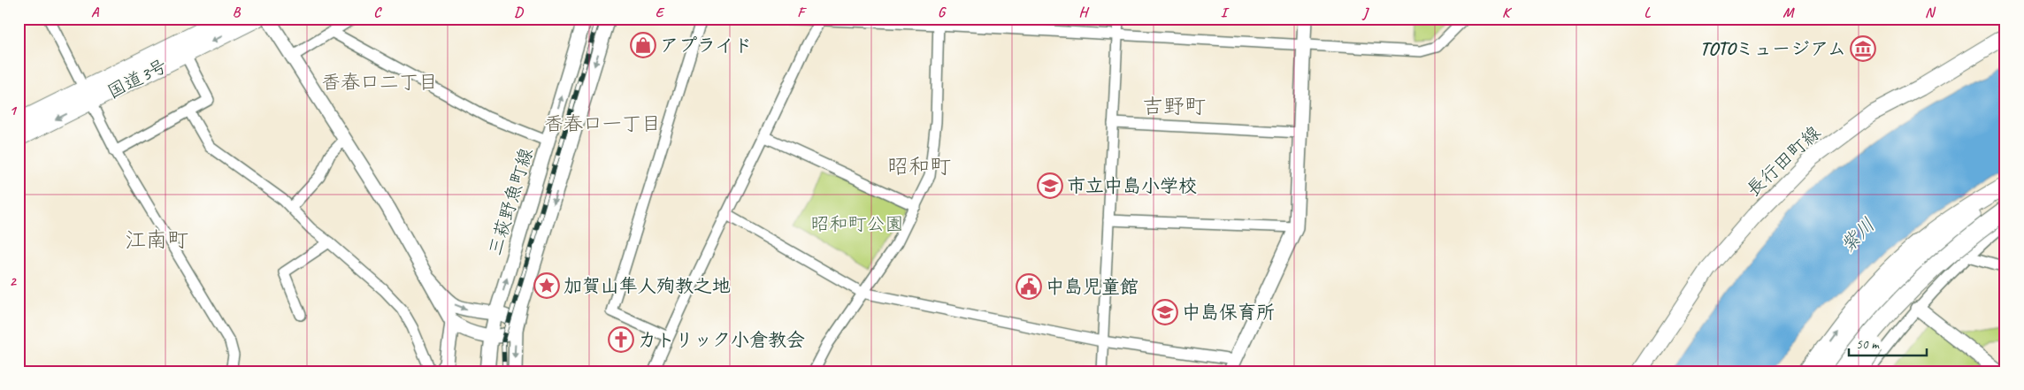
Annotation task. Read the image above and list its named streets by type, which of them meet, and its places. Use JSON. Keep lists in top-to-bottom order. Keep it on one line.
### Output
{"streets":{"highway":["国道3号"],"main road":["長行田町線"],"street":["三萩野魚町線"]},"districts":["香春口二丁目","吉野町","香春口一丁目","昭和町","江南町"],"water":["紫川"],"parks":["昭和町公園"],"places":{"shop":["アプライド"],"museum":["TOTOミュージアム"],"school or university":["市立中島小学校","中島保育所"],"place":["加賀山隼人殉教之地"],"public building":["中島児童館"],"church":["カトリック小倉教会"]},"scale_bar":"50 m","grid":{"columns":["A","B","C","D","E","F","G","H","I","J","K","L","M","N"],"rows":["1","2"]}}
